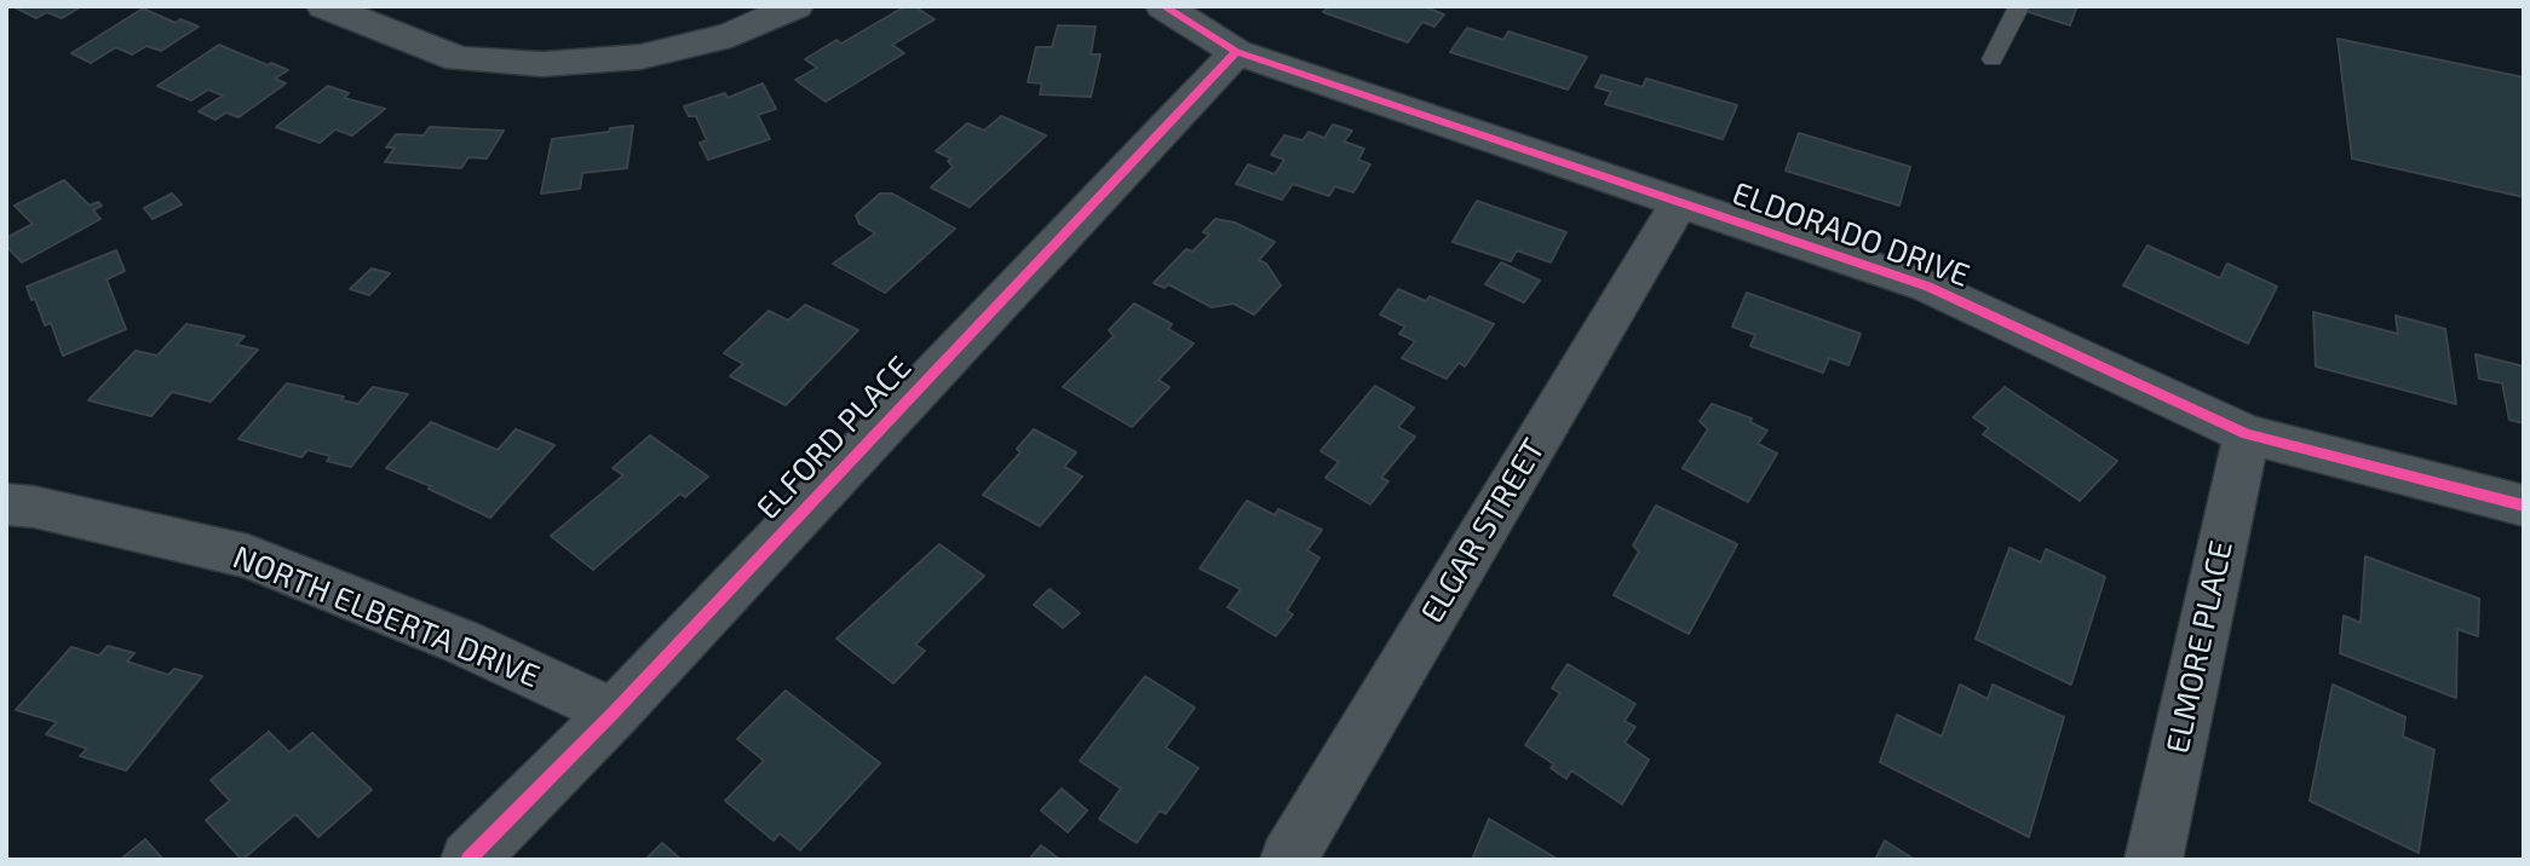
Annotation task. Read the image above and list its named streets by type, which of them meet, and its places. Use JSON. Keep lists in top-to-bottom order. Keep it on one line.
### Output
{"streets":{"street":["ELDORADO DRIVE","ELFORD PLACE","ELGAR STREET","NORTH ELBERTA DRIVE","ELMORE PLACE"]},"crossings":[["ELDORADO DRIVE","ELFORD PLACE"],["ELDORADO DRIVE","ELGAR STREET"],["ELDORADO DRIVE","ELMORE PLACE"],["ELFORD PLACE","NORTH ELBERTA DRIVE"]]}
